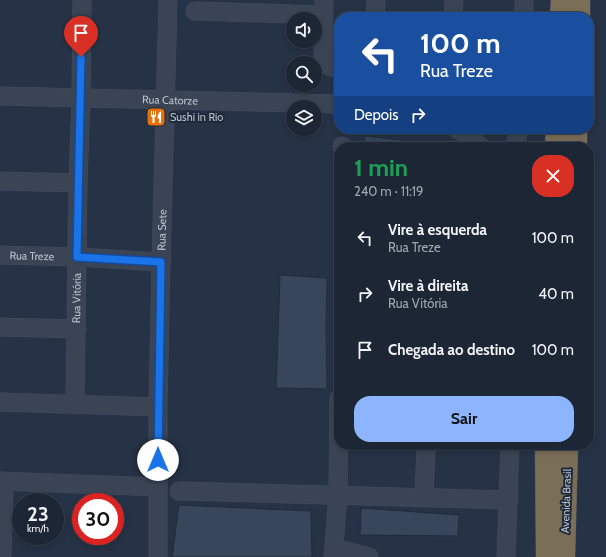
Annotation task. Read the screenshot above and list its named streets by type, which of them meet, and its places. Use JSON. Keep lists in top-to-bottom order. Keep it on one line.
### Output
{"streets":{"highway":["Avenida Brasil"],"street":["Rua Catorze","Rua Sete","Rua Treze","Rua Vitória"]},"crossings":[["Rua Catorze","Rua Sete"],["Rua Catorze","Rua Vitória"],["Rua Sete","Rua Treze"],["Rua Treze","Rua Vitória"]],"places":{"restaurant":["Sushi in Rio"]},"page":{"turn":["100 m","Rua Treze"],"then":"Depois","heading":["1 min","240 m · 11:19"],"list":[{"name":"Vire à esquerda","note":"Rua Treze","value":"100 m"},{"name":"Vire à direita","note":"Rua Vitória","value":"40 m"},{"name":"Chegada ao destino","value":"100 m"}],"buttons":"Sair","speed":"23 km/h","limit":"30"}}
